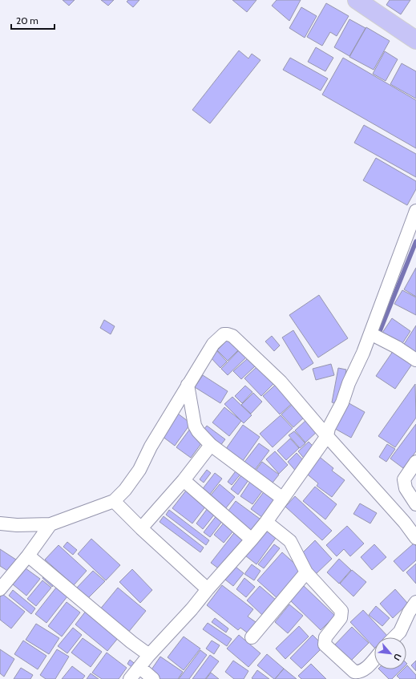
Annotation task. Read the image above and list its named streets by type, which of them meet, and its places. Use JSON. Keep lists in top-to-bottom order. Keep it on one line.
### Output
{"scale_bar":"20 m","north":"bottom right"}
